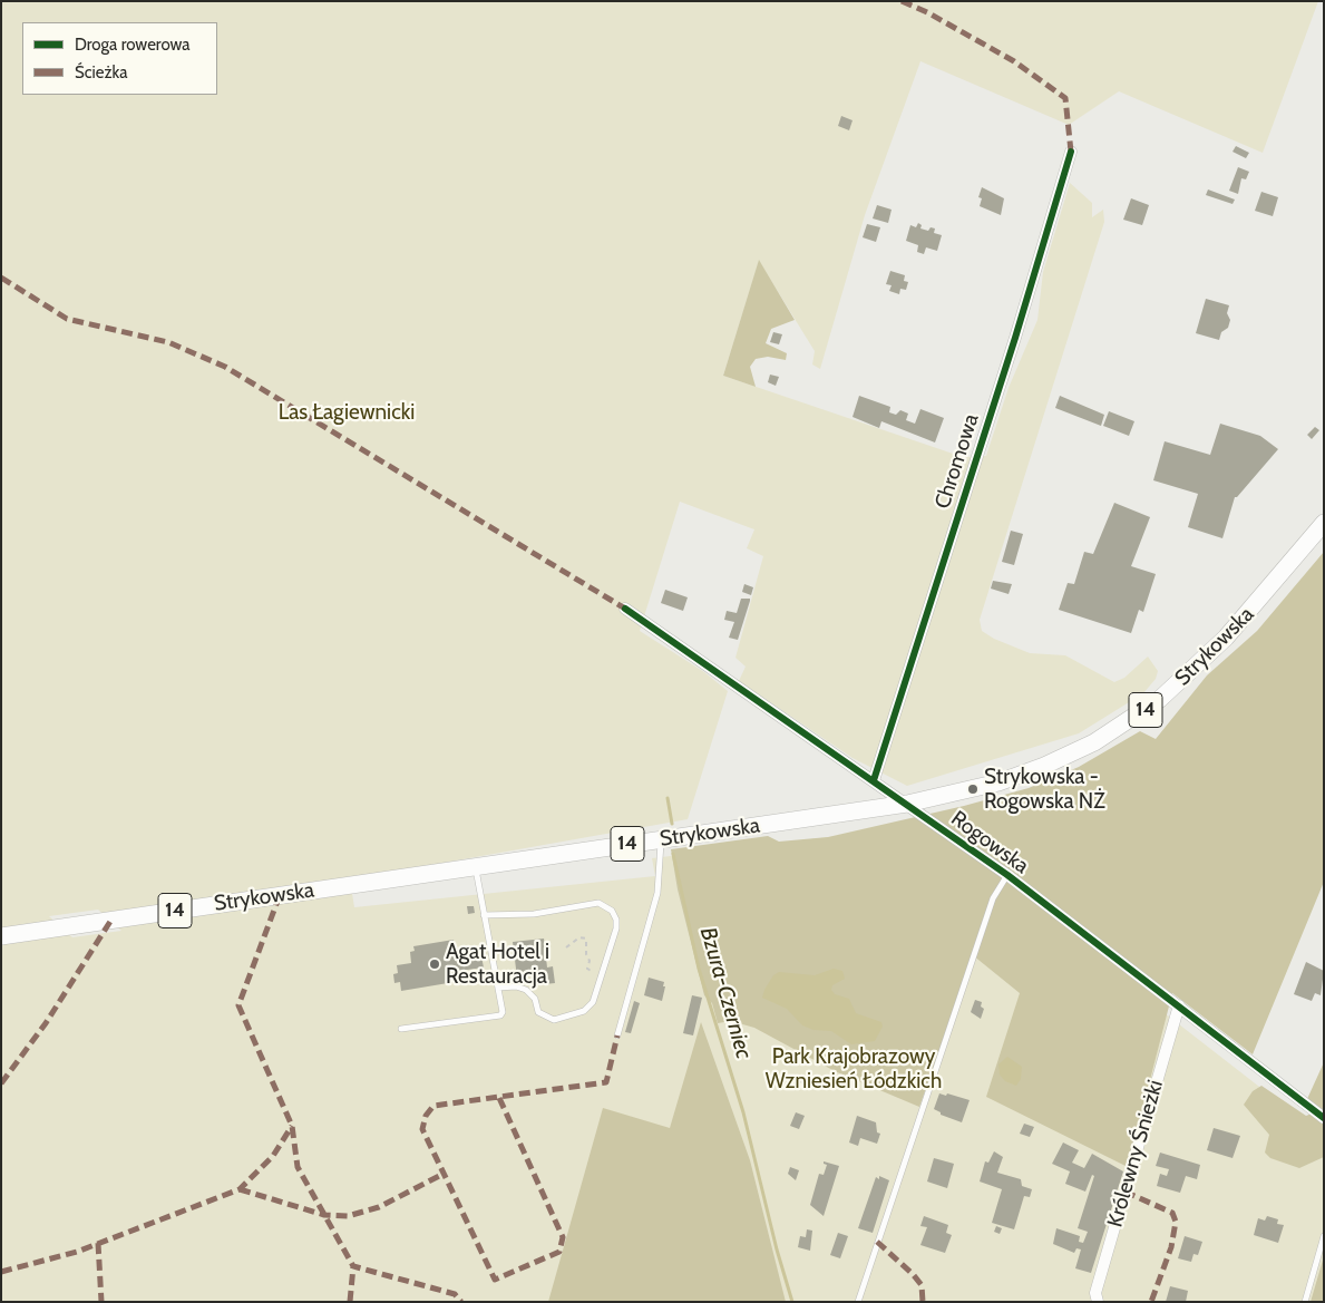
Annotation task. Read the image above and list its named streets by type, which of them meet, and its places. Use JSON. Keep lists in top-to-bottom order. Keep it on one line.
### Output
{"streets":{"main road":["Strykowska","14"],"street":["Chromowa","Rogowska","Królewny Śnieżki"]},"crossings":[["Chromowa","Rogowska"],["Strykowska","Rogowska"],["Rogowska","Królewny Śnieżki"]],"water":["Bzura-Czerniec"],"parks":["Las Łagiewnicki","Park Krajobrazowy Wzniesień Łódzkich"],"places":["Strykowska - Rogowska NŻ","Agat Hotel i Restauracja"],"legend":["Droga rowerowa","Ścieżka"]}
